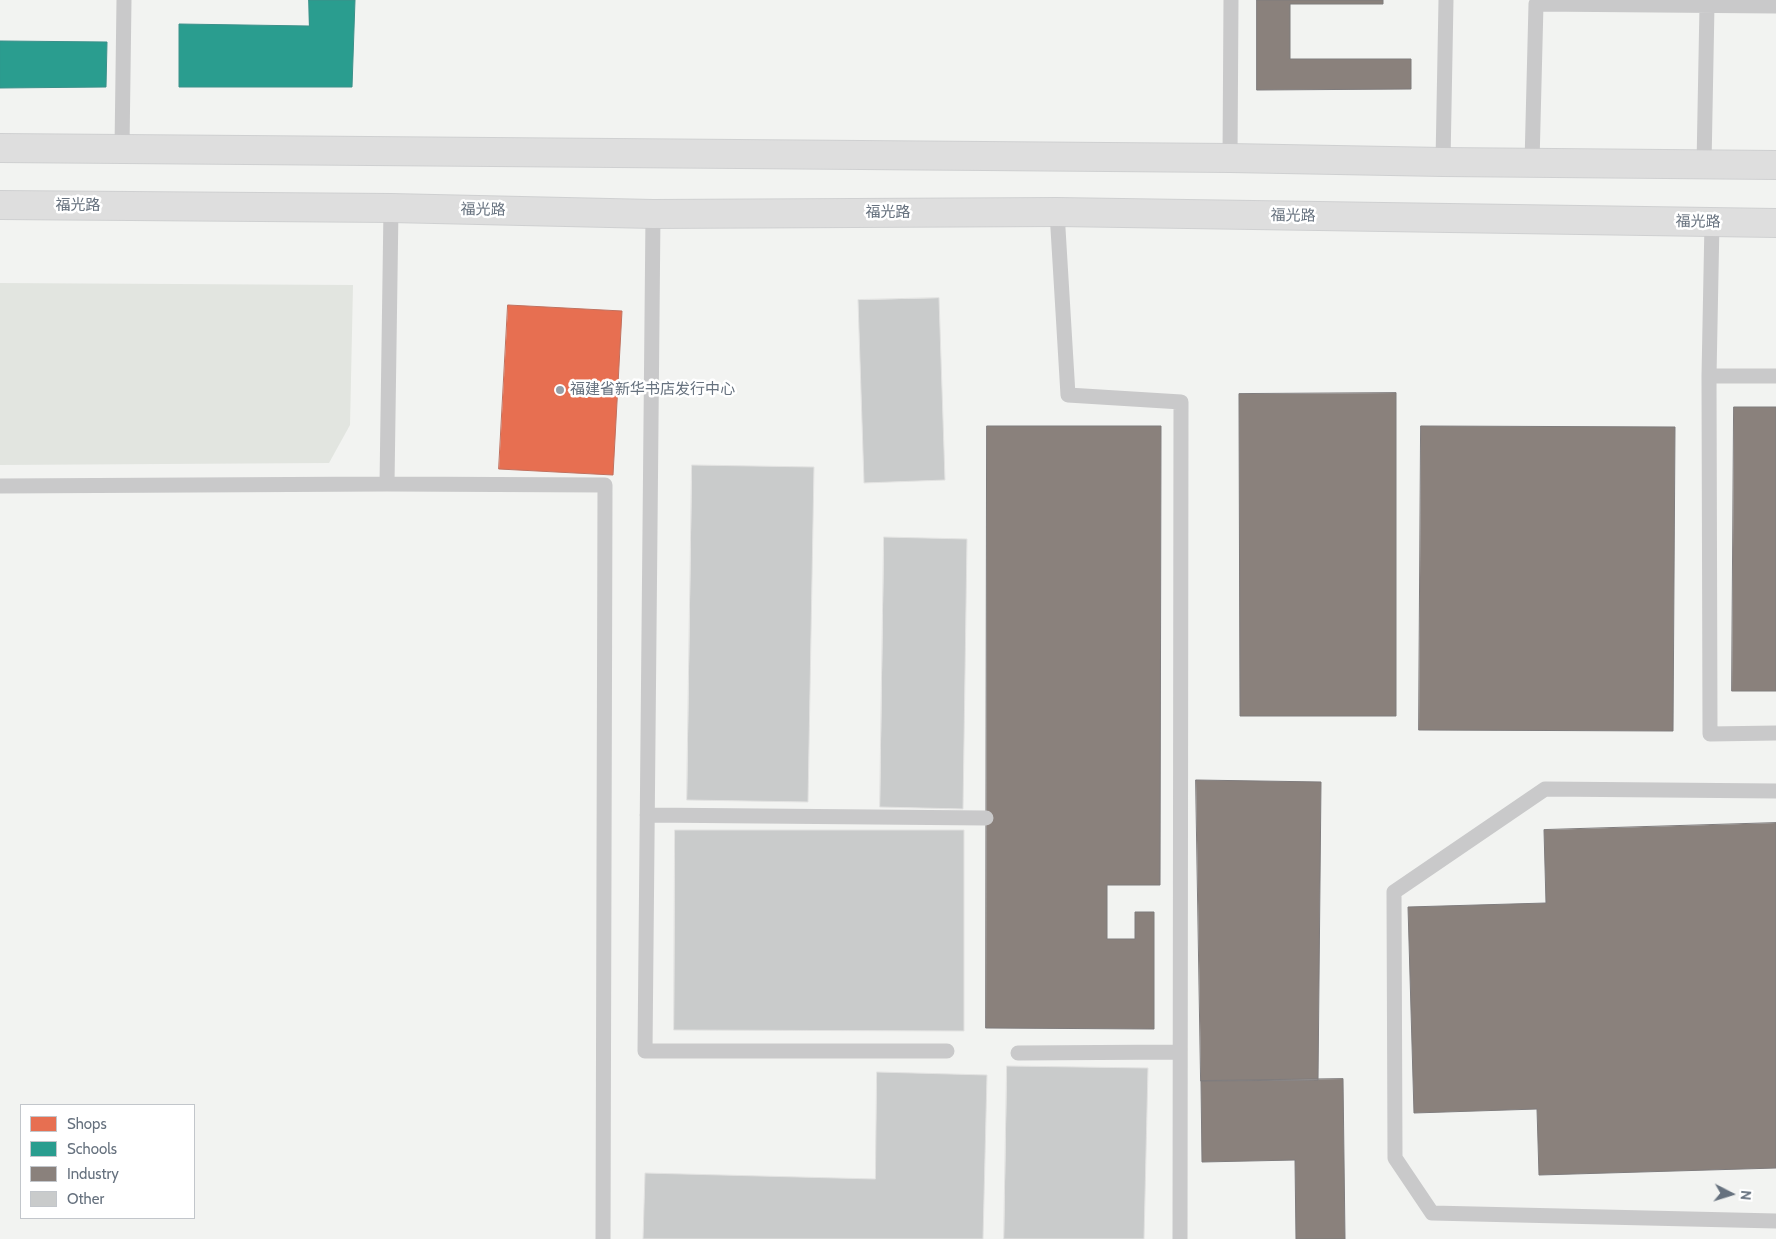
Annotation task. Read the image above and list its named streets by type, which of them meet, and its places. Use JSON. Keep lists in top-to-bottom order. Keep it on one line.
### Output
{"streets":{"main road":["福光路"]},"places":["福建省新华书店发行中心"],"legend":["Shops","Schools","Industry","Other"],"north":"right"}
